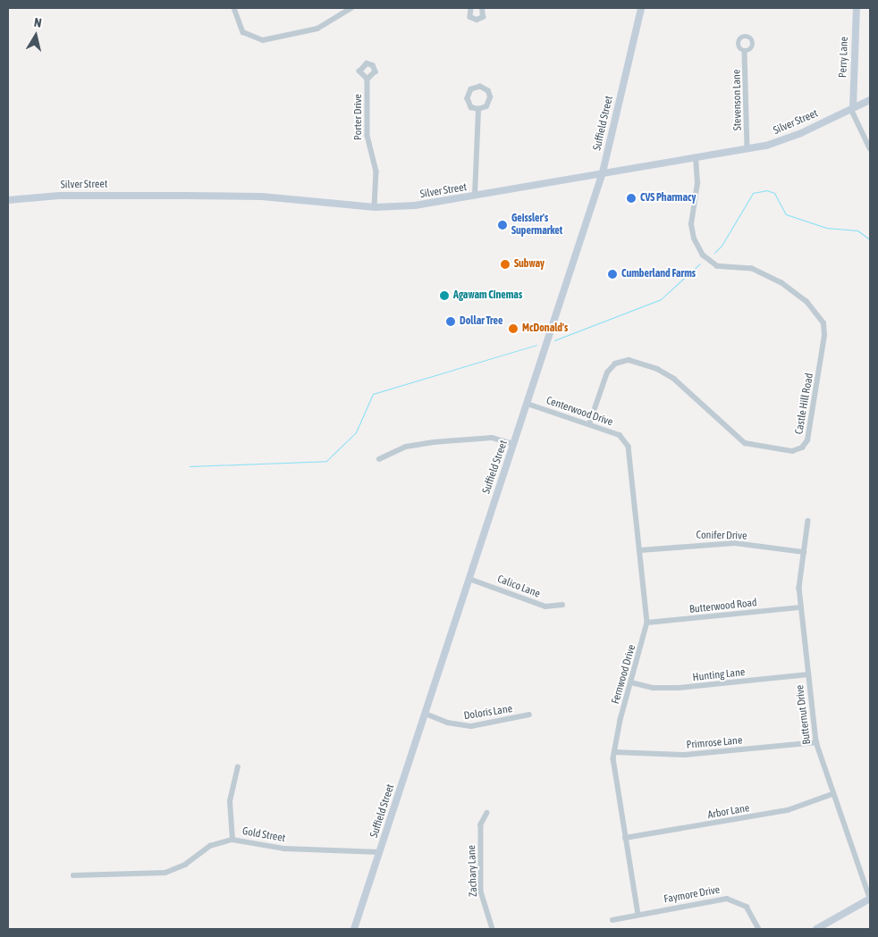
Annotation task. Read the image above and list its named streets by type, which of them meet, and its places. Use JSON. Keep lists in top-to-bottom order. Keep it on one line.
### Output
{"streets":{"street":["Perry Lane","Stevenson Lane","Porter Drive","Silver Street","Suffield Street","Castle Hill Road","Centerwood Drive","Conifer Drive","Calico Lane","Butterwood Road","Fernwood Drive","Hunting Lane","Doloris Lane","Butternut Drive","Primrose Lane","Arbor Lane","Gold Street","Zachary Lane","Faymore Drive"]},"crossings":[["Perry Lane","Silver Street"],["Stevenson Lane","Silver Street"],["Porter Drive","Silver Street"],["Silver Street","Suffield Street"],["Silver Street","Castle Hill Road"],["Suffield Street","Centerwood Drive"],["Suffield Street","Calico Lane"],["Suffield Street","Doloris Lane"],["Suffield Street","Gold Street"],["Castle Hill Road","Centerwood Drive"],["Centerwood Drive","Fernwood Drive"],["Conifer Drive","Fernwood Drive"],["Conifer Drive","Butternut Drive"],["Butterwood Road","Fernwood Drive"],["Butterwood Road","Butternut Drive"],["Fernwood Drive","Hunting Lane"],["Fernwood Drive","Primrose Lane"],["Fernwood Drive","Arbor Lane"],["Fernwood Drive","Faymore Drive"],["Hunting Lane","Butternut Drive"],["Butternut Drive","Primrose Lane"],["Butternut Drive","Arbor Lane"]],"places":["CVS Pharmacy","Geissler's Supermarket","Subway","Cumberland Farms","Agawam Cinemas","Dollar Tree","McDonald's"],"north":"top"}
